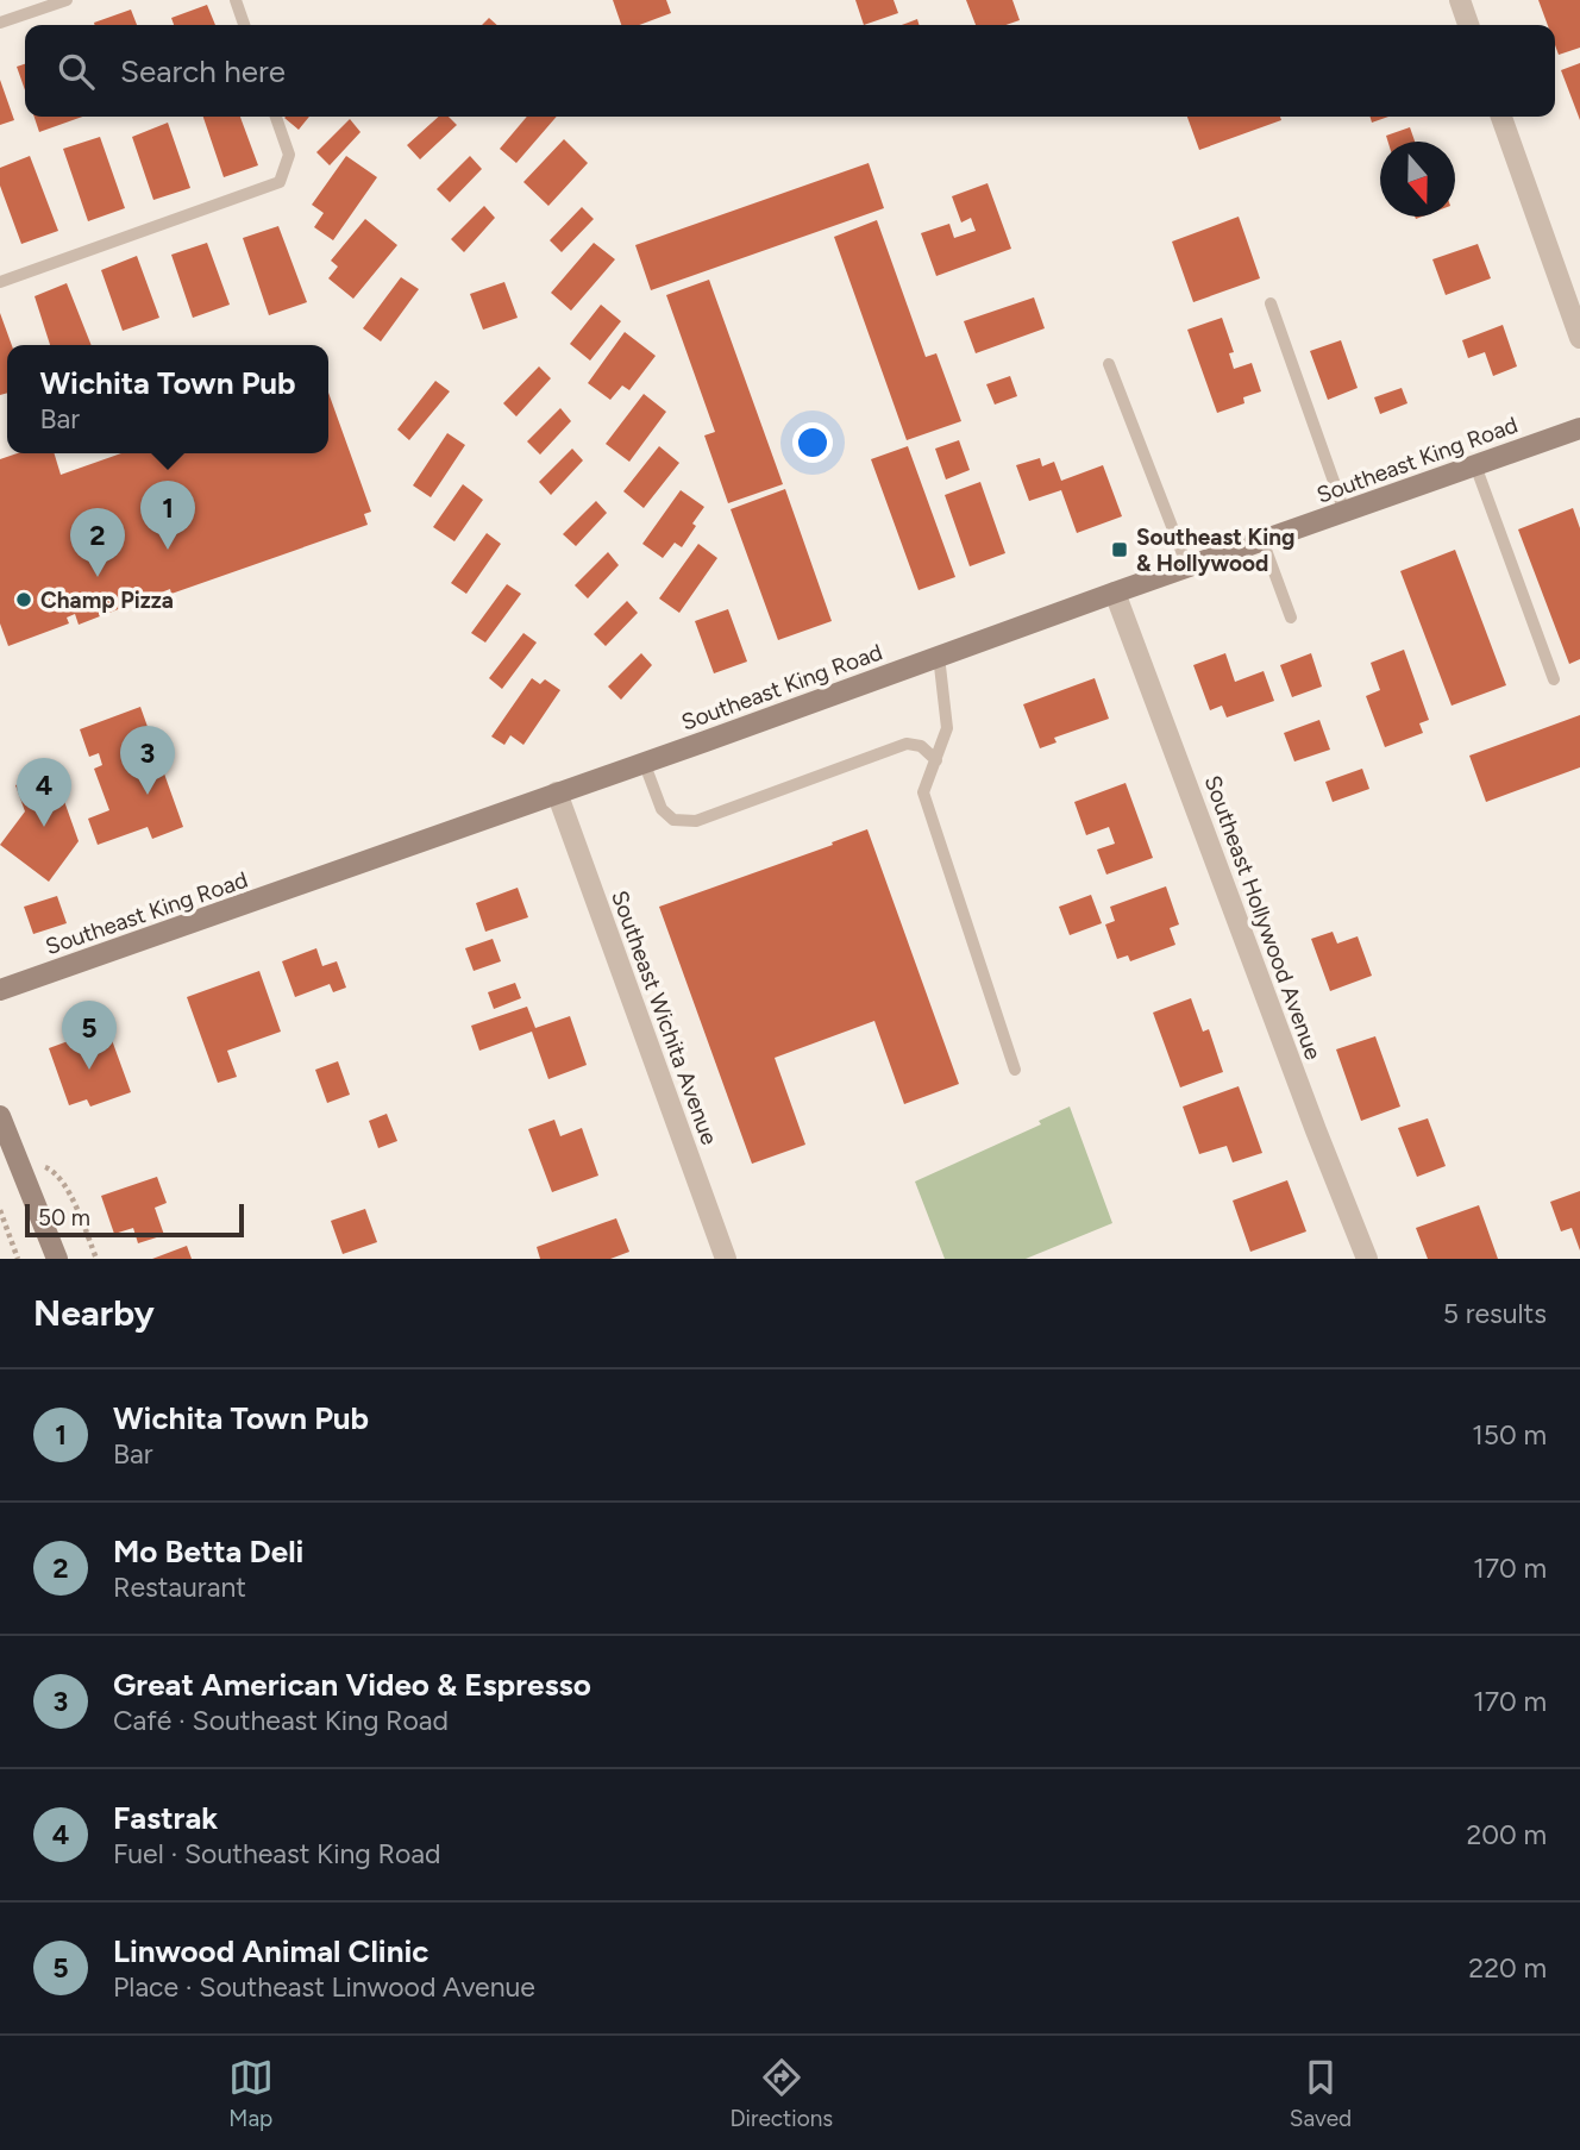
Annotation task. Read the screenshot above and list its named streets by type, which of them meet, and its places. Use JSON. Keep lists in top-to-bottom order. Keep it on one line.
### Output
{"streets":{"main road":["Southeast King Road"],"street":["Southeast Hollywood Avenue","Southeast Wichita Avenue"]},"crossings":[["Southeast King Road","Southeast Hollywood Avenue"],["Southeast King Road","Southeast Wichita Avenue"]],"places":{"transit":["Southeast King & Hollywood"],"other":["Champ Pizza"]},"scale_bar":"50 m","north":"bottom","page":{"search":"Search here","popup":["Wichita Town Pub","Bar"],"pins":["1","2","3","4","5"],"scale":"50 m","heading":["Nearby","5 results"],"list":[{"mark":"1","name":"Wichita Town Pub","note":"Bar","value":"150 m"},{"mark":"2","name":"Mo Betta Deli","note":"Restaurant","value":"170 m"},{"mark":"3","name":"Great American Video & Espresso","note":"Café · Southeast King Road","value":"170 m"},{"mark":"4","name":"Fastrak","note":"Fuel · Southeast King Road","value":"200 m"},{"mark":"5","name":"Linwood Animal Clinic","note":"Place · Southeast Linwood Avenue","value":"220 m"}],"nav":["Map","Directions","Saved"]}}
